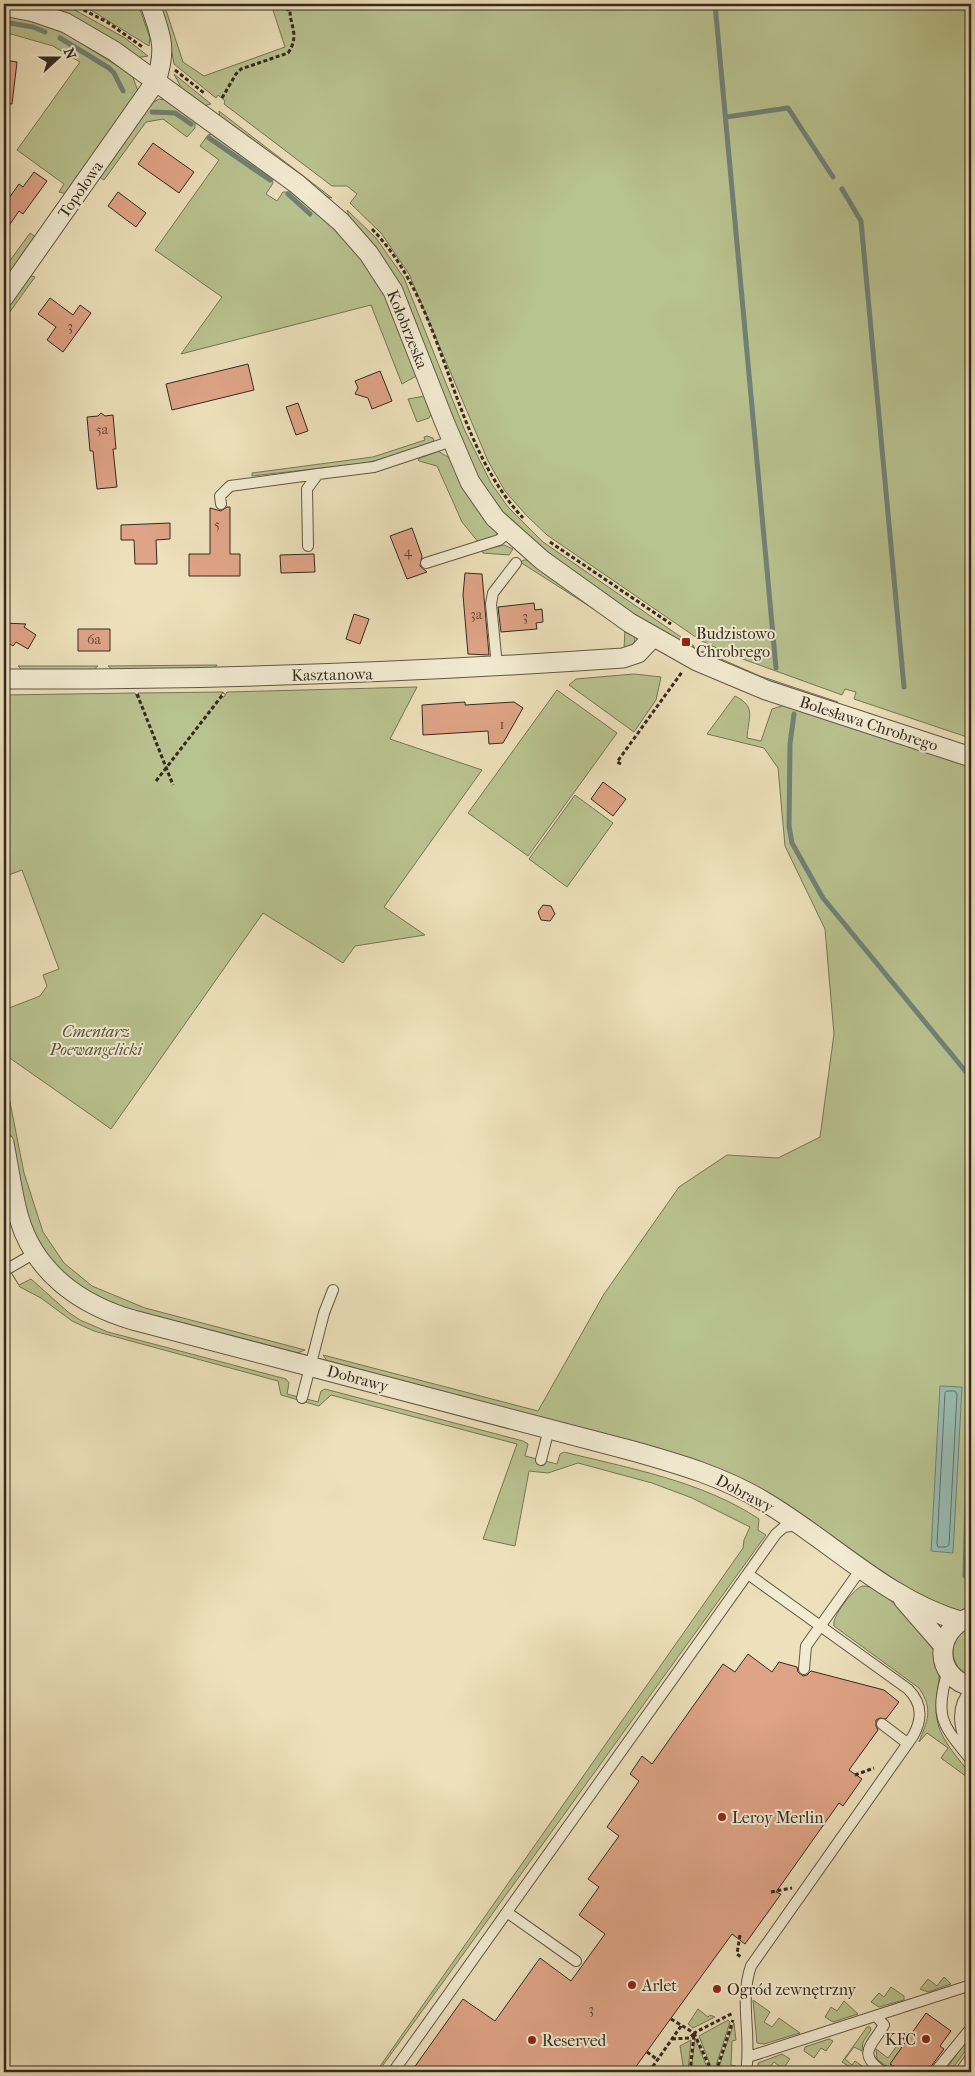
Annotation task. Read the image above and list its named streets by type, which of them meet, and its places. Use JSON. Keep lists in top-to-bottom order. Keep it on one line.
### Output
{"streets":{"street":["Topolowa","Kołobrzeska","Kasztanowa","Bolesława Chrobrego","Dobrawy"]},"crossings":[["Topolowa","Kołobrzeska"],["Kołobrzeska","Kasztanowa"],["Kołobrzeska","Bolesława Chrobrego"]],"parks":["Cmentarz Poewangelicki"],"places":{"transit":["Budzistowo Chrobrego"],"other":["Leroy Merlin","Arlet","Ogród zewnętrzny","KFC","Reserved"]},"house_numbers":["3","5a","5","4","3a","3","6a","1","3"],"north":"right"}
